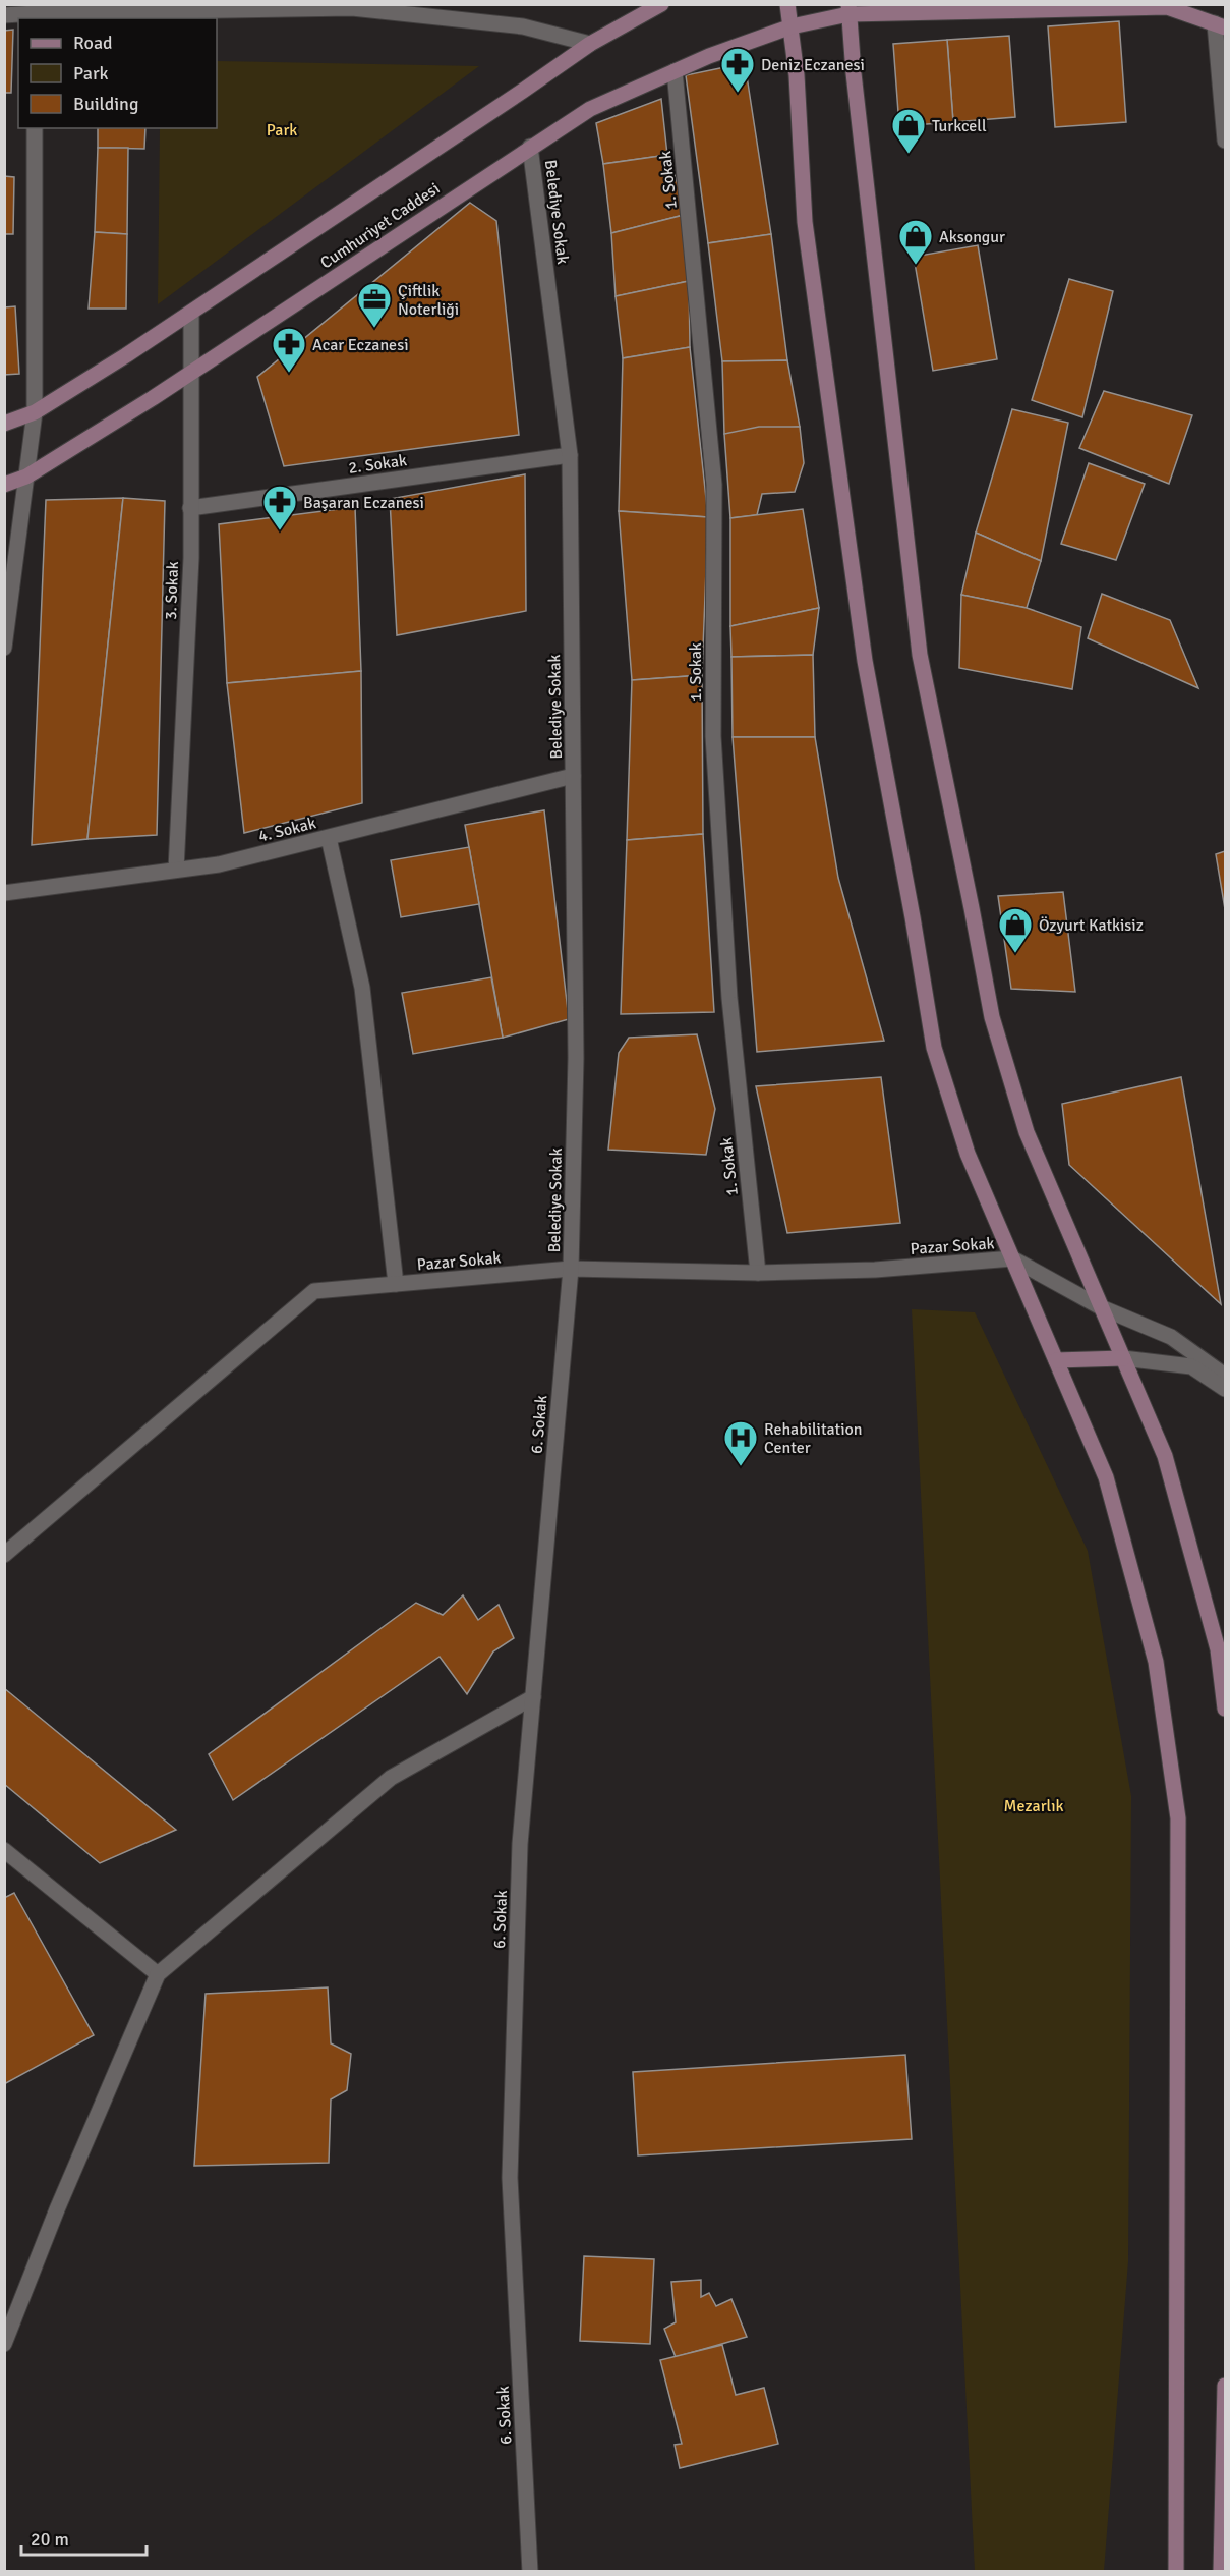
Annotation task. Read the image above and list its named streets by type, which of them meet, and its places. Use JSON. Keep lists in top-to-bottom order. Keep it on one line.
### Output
{"streets":{"street":["1. Sokak","Belediye Sokak","Cumhuriyet Caddesi","2. Sokak","3. Sokak","4. Sokak","Pazar Sokak","6. Sokak"]},"crossings":[["1. Sokak","Cumhuriyet Caddesi"],["1. Sokak","Pazar Sokak"],["Belediye Sokak","Cumhuriyet Caddesi"],["Belediye Sokak","2. Sokak"],["Belediye Sokak","4. Sokak"],["Belediye Sokak","Pazar Sokak"],["Belediye Sokak","6. Sokak"],["Cumhuriyet Caddesi","3. Sokak"],["2. Sokak","3. Sokak"],["3. Sokak","4. Sokak"],["Pazar Sokak","6. Sokak"]],"parks":["Park","Mezarlık"],"places":{"pharmacy":["Deniz Eczanesi","Acar Eczanesi","Başaran Eczanesi"],"shop":["Turkcell","Aksongur","Özyurt Katkisiz"],"office":["Çiftlik Noterliği"],"hospital":["Rehabilitation Center"]},"legend":["Road","Park","Building"],"scale_bar":"20 m"}
